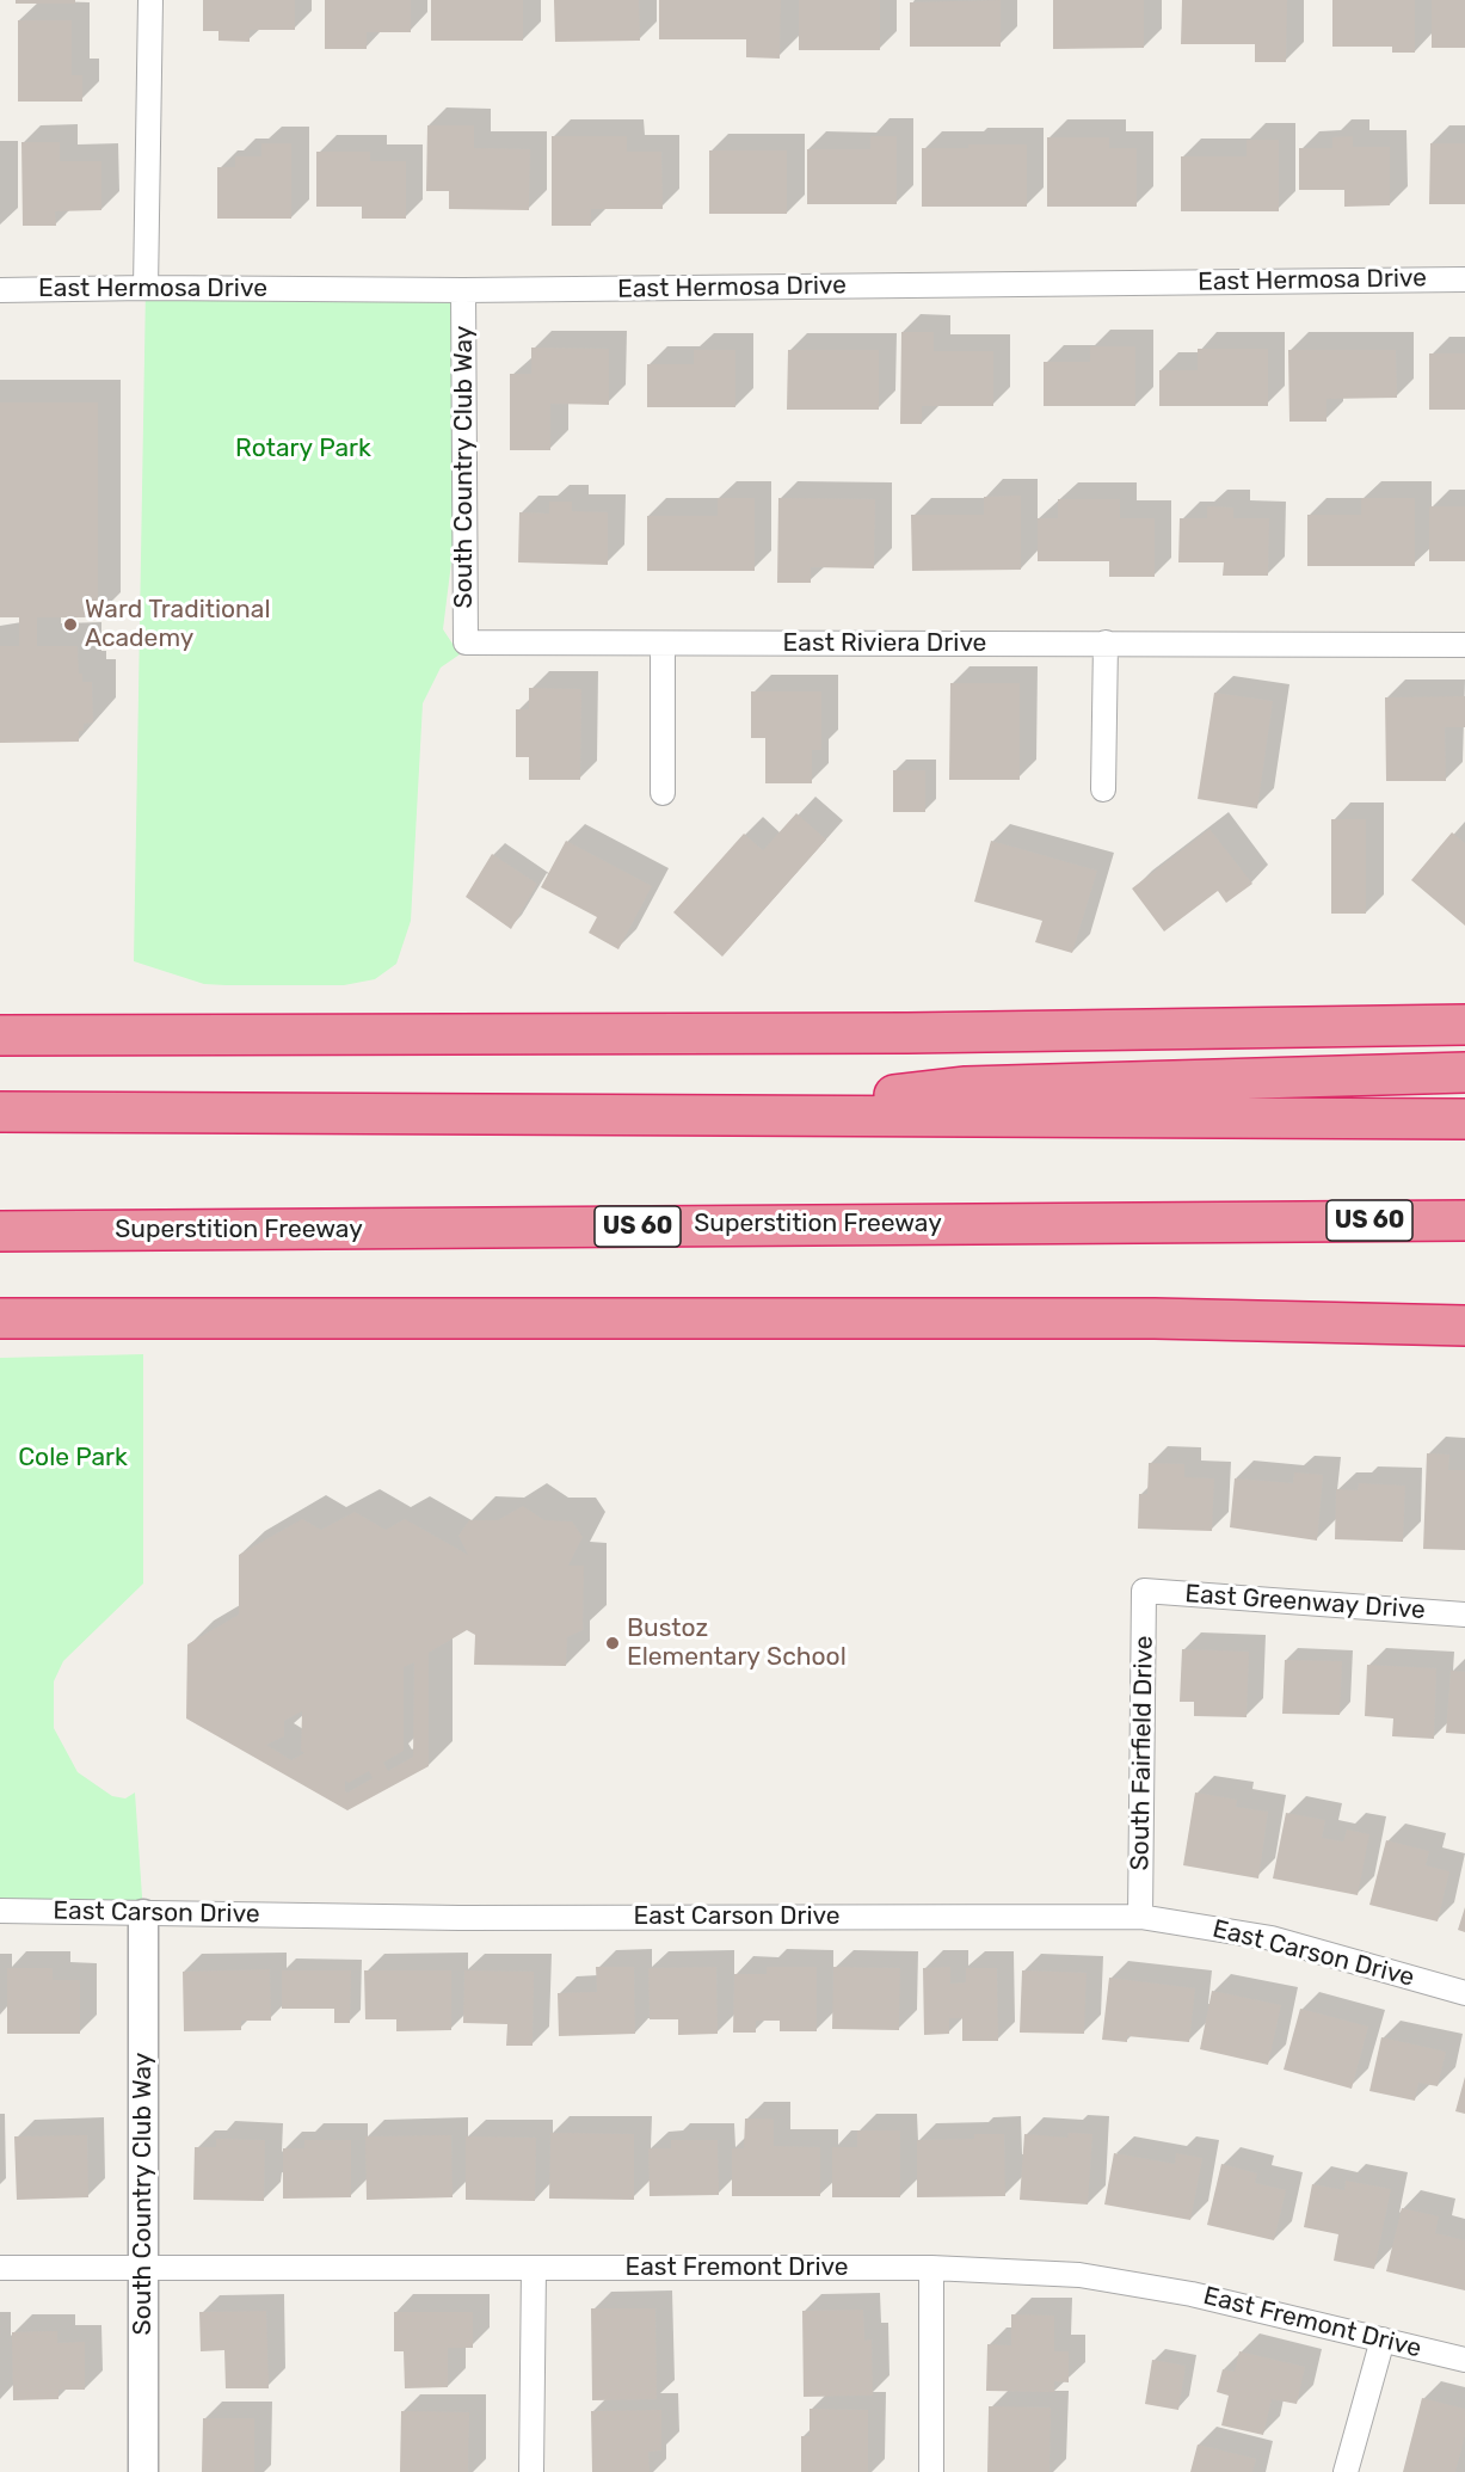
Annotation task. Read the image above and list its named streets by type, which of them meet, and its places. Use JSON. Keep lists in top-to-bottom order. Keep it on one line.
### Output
{"streets":{"highway":["US 60","Superstition Freeway"],"street":["East Hermosa Drive","South Country Club Way","East Riviera Drive","East Greenway Drive","South Fairfield Drive","East Carson Drive","East Fremont Drive"]},"crossings":[["East Hermosa Drive","South Country Club Way"],["South Country Club Way","East Riviera Drive"],["South Country Club Way","East Carson Drive"],["South Country Club Way","East Fremont Drive"],["East Greenway Drive","South Fairfield Drive"],["South Fairfield Drive","East Carson Drive"]],"parks":["Rotary Park","Cole Park"],"places":["Ward Traditional Academy","Bustoz Elementary School"]}
